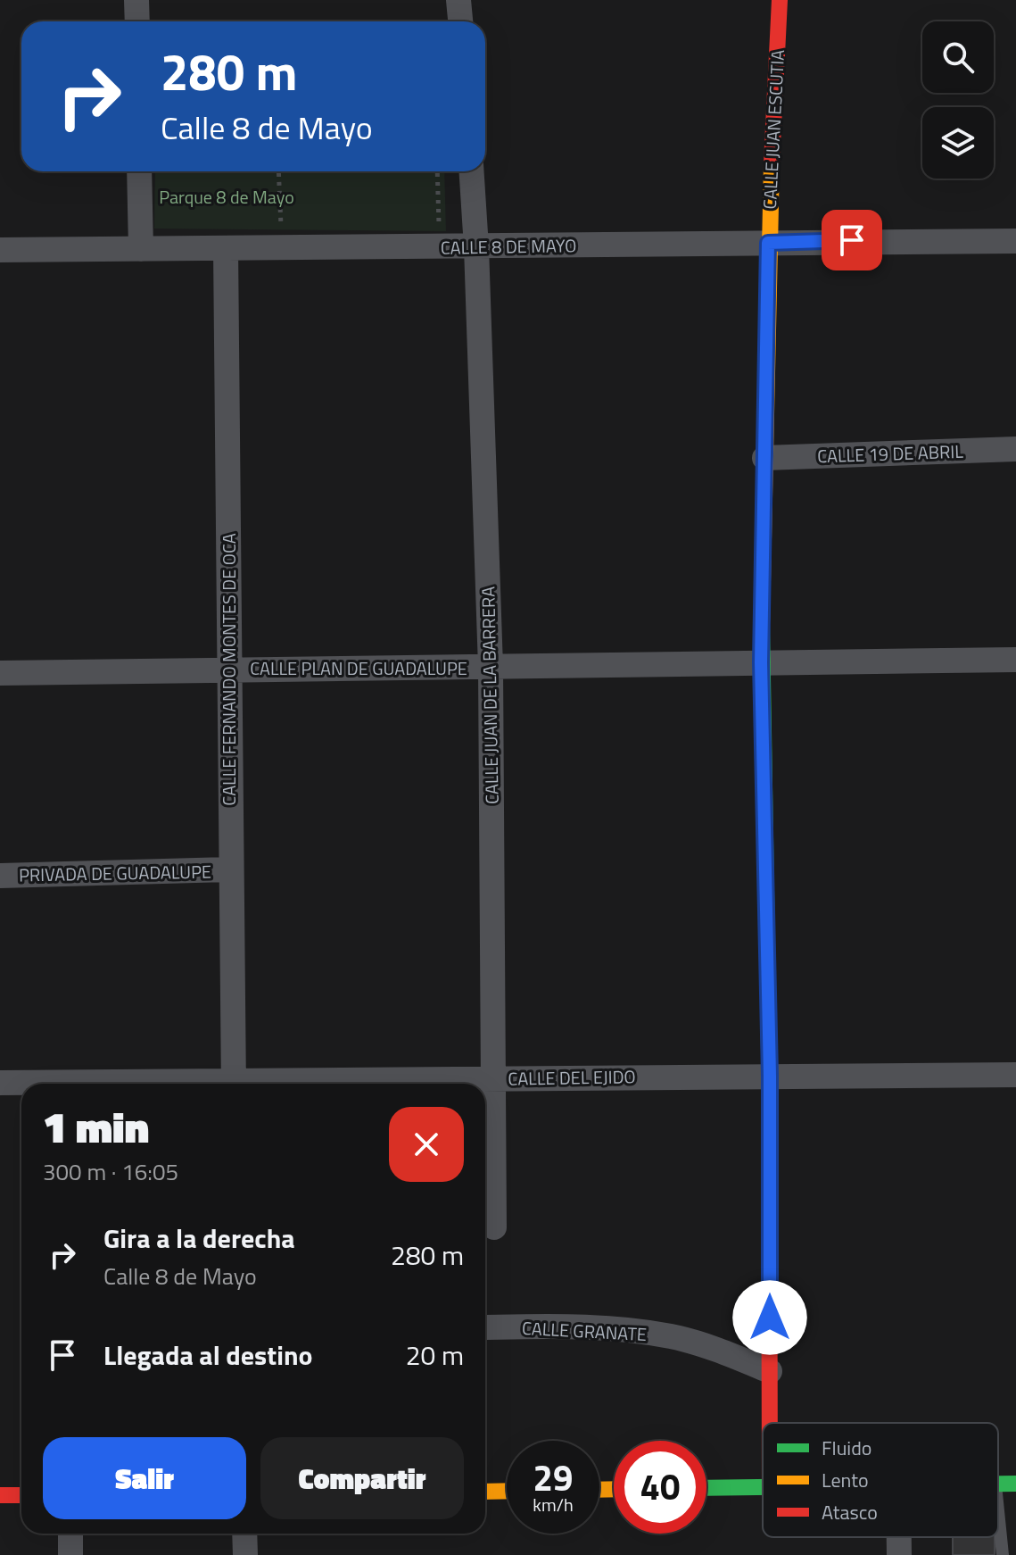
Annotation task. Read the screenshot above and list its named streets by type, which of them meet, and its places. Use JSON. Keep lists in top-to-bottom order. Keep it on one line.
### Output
{"streets":{"street":["CALLE JUAN ESCUTIA","CALLE 8 DE MAYO","CALLE 19 DE ABRIL","CALLE PLAN DE GUADALUPE","CALLE FERNANDO MONTES DE OCA","CALLE JUAN DE LA BARRERA","PRIVADA DE GUADALUPE","CALLE DEL EJIDO","CALLE GRANATE"]},"crossings":[["CALLE JUAN ESCUTIA","CALLE 8 DE MAYO"],["CALLE JUAN ESCUTIA","CALLE 19 DE ABRIL"],["CALLE JUAN ESCUTIA","CALLE PLAN DE GUADALUPE"],["CALLE JUAN ESCUTIA","CALLE DEL EJIDO"],["CALLE JUAN ESCUTIA","CALLE GRANATE"],["CALLE 8 DE MAYO","CALLE FERNANDO MONTES DE OCA"],["CALLE 8 DE MAYO","CALLE JUAN DE LA BARRERA"],["CALLE PLAN DE GUADALUPE","CALLE FERNANDO MONTES DE OCA"],["CALLE PLAN DE GUADALUPE","CALLE JUAN DE LA BARRERA"],["CALLE FERNANDO MONTES DE OCA","PRIVADA DE GUADALUPE"],["CALLE JUAN DE LA BARRERA","CALLE DEL EJIDO"]],"parks":["Parque 8 de Mayo"],"legend":["Fluido","Lento","Atasco"],"page":{"turn":["280 m","Calle 8 de Mayo"],"heading":["1 min","300 m · 16:05"],"list":[{"name":"Gira a la derecha","note":"Calle 8 de Mayo","value":"280 m"},{"name":"Llegada al destino","value":"20 m"}],"buttons":["Salir","Compartir"],"speed":"29 km/h","limit":"40"}}
